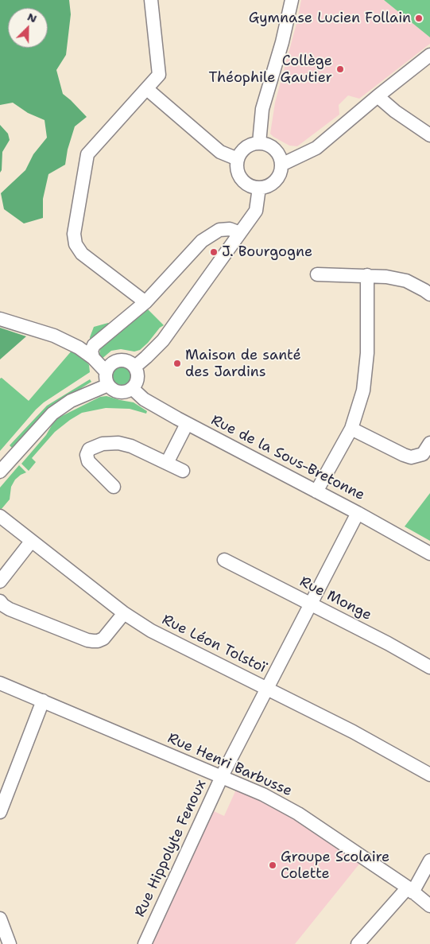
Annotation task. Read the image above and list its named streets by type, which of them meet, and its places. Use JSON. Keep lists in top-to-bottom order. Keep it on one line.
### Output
{"streets":{"street":["Rue de la Sous-Bretonne","Rue Monge","Rue Léon Tolstoï","Rue Henri Barbusse","Rue Hippolyte Fenoux"]},"crossings":[["Rue de la Sous-Bretonne","Rue Hippolyte Fenoux"],["Rue Monge","Rue Hippolyte Fenoux"],["Rue Léon Tolstoï","Rue Hippolyte Fenoux"],["Rue Henri Barbusse","Rue Hippolyte Fenoux"]],"places":["Gymnase Lucien Follain","Collège Théophile Gautier","J. Bourgogne","Maison de santé des Jardins","Groupe Scolaire Colette"],"north":"top right"}
